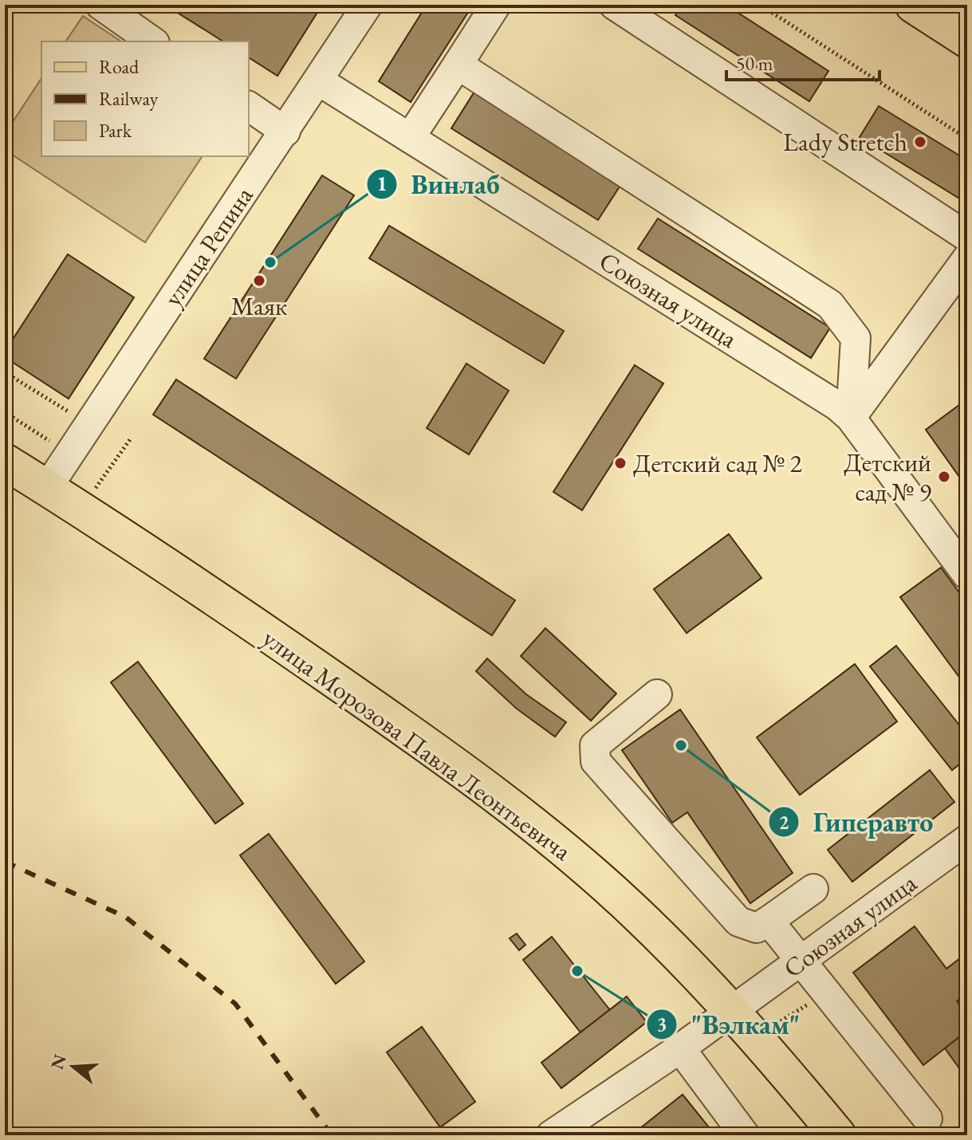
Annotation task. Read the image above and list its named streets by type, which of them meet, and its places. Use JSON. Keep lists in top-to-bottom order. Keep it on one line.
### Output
{"streets":{"main road":["улица Морозова Павла Леонтьевича"],"street":["улица Репина","Союзная улица"]},"crossings":[["улица Репина","Союзная улица"],["улица Репина","улица Морозова Павла Леонтьевича"],["Союзная улица","улица Морозова Павла Леонтьевича"]],"places":["Lady Stretch","Винлаб","Маяк","Детский сад № 2","Детский сад № 9","Гиперавто","\"Вэлкам\""],"legend":["Road","Railway","Park"],"scale_bar":"50 m","north":"left"}
